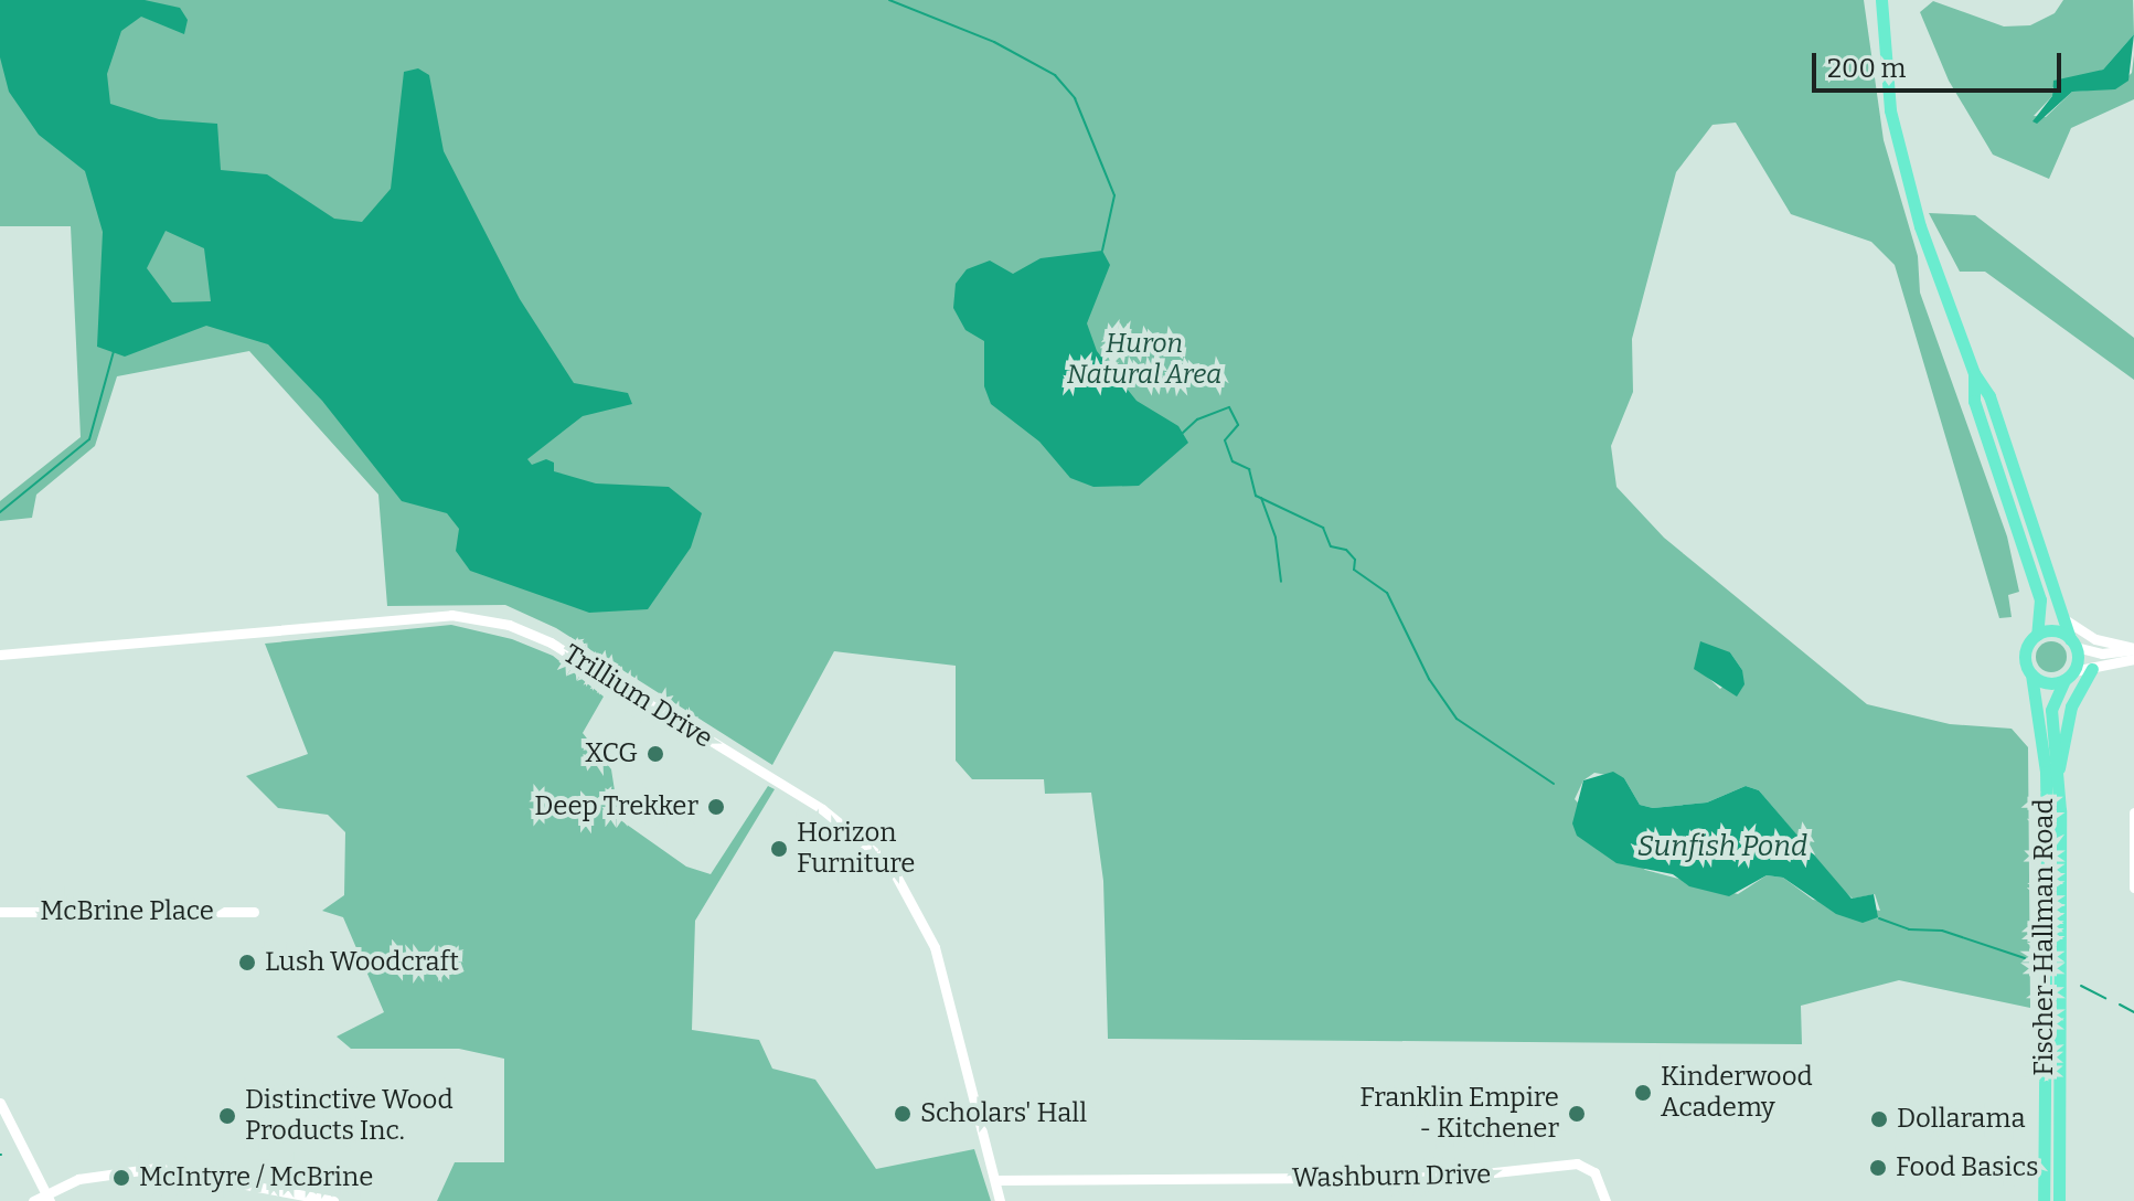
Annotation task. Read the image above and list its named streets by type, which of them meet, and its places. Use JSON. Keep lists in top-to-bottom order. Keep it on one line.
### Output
{"streets":{"main road":["Fischer-Hallman Road"],"street":["Trillium Drive","McBrine Place","Washburn Drive"]},"crossings":[["Trillium Drive","Washburn Drive"]],"water":["Sunfish Pond"],"parks":["Huron Natural Area"],"places":["XCG","Deep Trekker","Horizon Furniture","Lush Woodcraft","Kinderwood Academy","Scholars' Hall","Franklin Empire - Kitchener","Distinctive Wood Products Inc.","Dollarama","Food Basics","McIntyre / McBrine"],"scale_bar":"200 m"}
